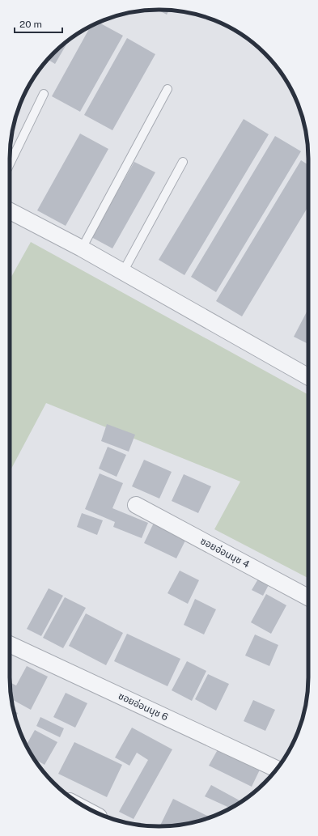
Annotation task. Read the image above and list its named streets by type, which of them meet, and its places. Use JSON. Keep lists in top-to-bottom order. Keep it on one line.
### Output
{"streets":{"street":["ซอยอ่อนนุช 4","ซอยอ่อนนุช 6"]},"scale_bar":"20 m"}
